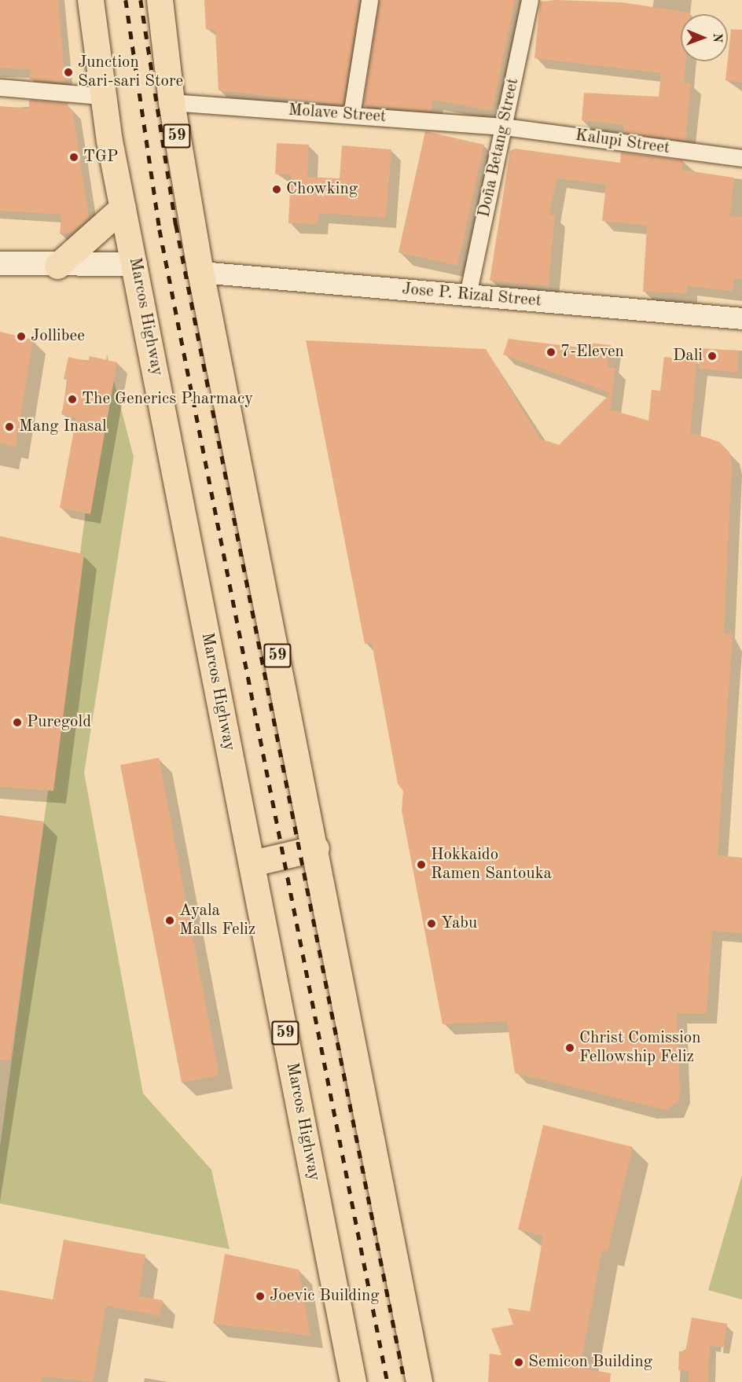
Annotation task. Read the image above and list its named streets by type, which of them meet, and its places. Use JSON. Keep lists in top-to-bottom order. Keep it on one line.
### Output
{"streets":{"main road":["59","Marcos Highway"],"street":["Molave Street","Kalupi Street","Doña Betang Street","Jose P. Rizal Street"]},"crossings":[["Molave Street","59"],["Molave Street","Kalupi Street"],["Molave Street","Doña Betang Street"],["59","Jose P. Rizal Street"],["Kalupi Street","Doña Betang Street"],["Doña Betang Street","Jose P. Rizal Street"]],"places":["Junction Sari-sari Store","TGP","Chowking","Jollibee","7-Eleven","Dali","The Generics Pharmacy","Mang Inasal","Puregold","Hokkaido Ramen Santouka","Ayala Malls Feliz","Yabu","Christ Comission Fellowship Feliz","Joevic Building","Semicon Building"],"north":"right"}
